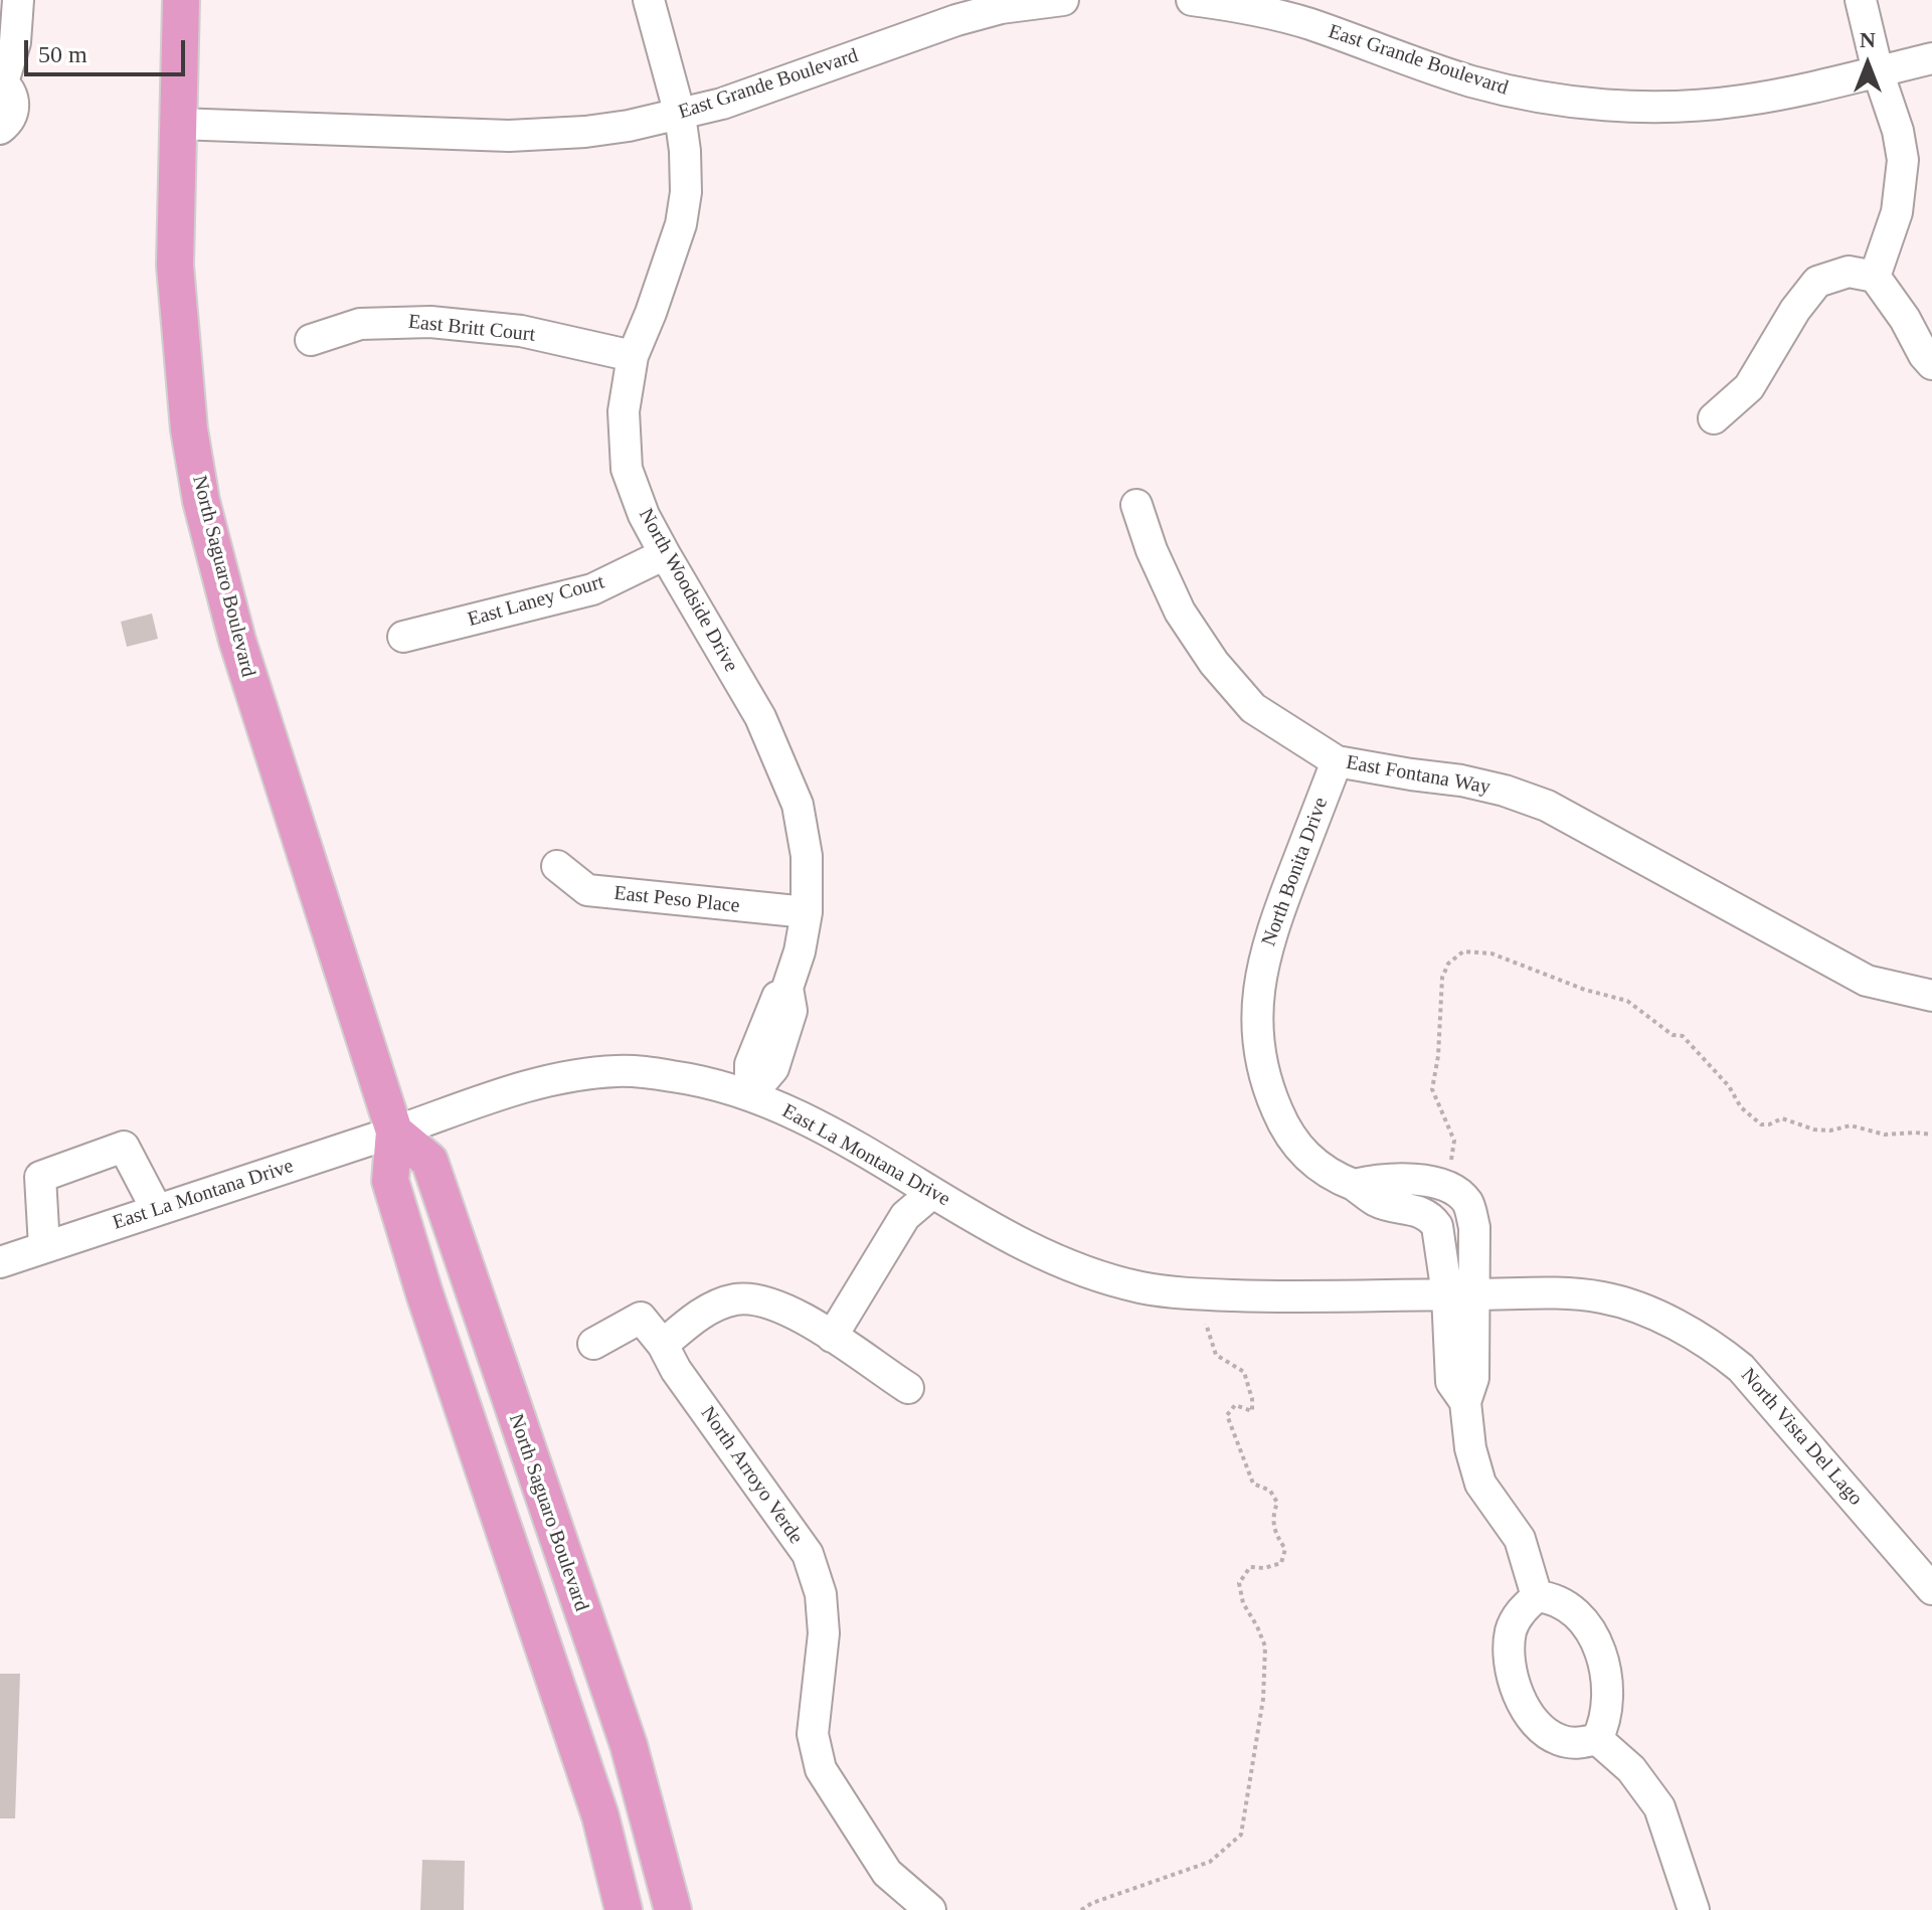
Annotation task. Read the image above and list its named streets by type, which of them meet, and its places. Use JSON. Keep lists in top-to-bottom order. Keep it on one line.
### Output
{"streets":{"main road":["North Saguaro Boulevard"],"street":["East Grande Boulevard","East Britt Court","North Woodside Drive","East Laney Court","East Fontana Way","North Bonita Drive","East Peso Place","East La Montana Drive","North Vista Del Lago","North Arroyo Verde"]},"crossings":[["East Grande Boulevard","North Saguaro Boulevard"],["East Grande Boulevard","North Woodside Drive"],["East Britt Court","North Woodside Drive"],["North Saguaro Boulevard","East La Montana Drive"],["North Woodside Drive","East Laney Court"],["North Woodside Drive","East Peso Place"],["North Woodside Drive","East La Montana Drive"],["East Fontana Way","North Bonita Drive"],["East La Montana Drive","North Vista Del Lago"]],"scale_bar":"50 m","north":"top"}
